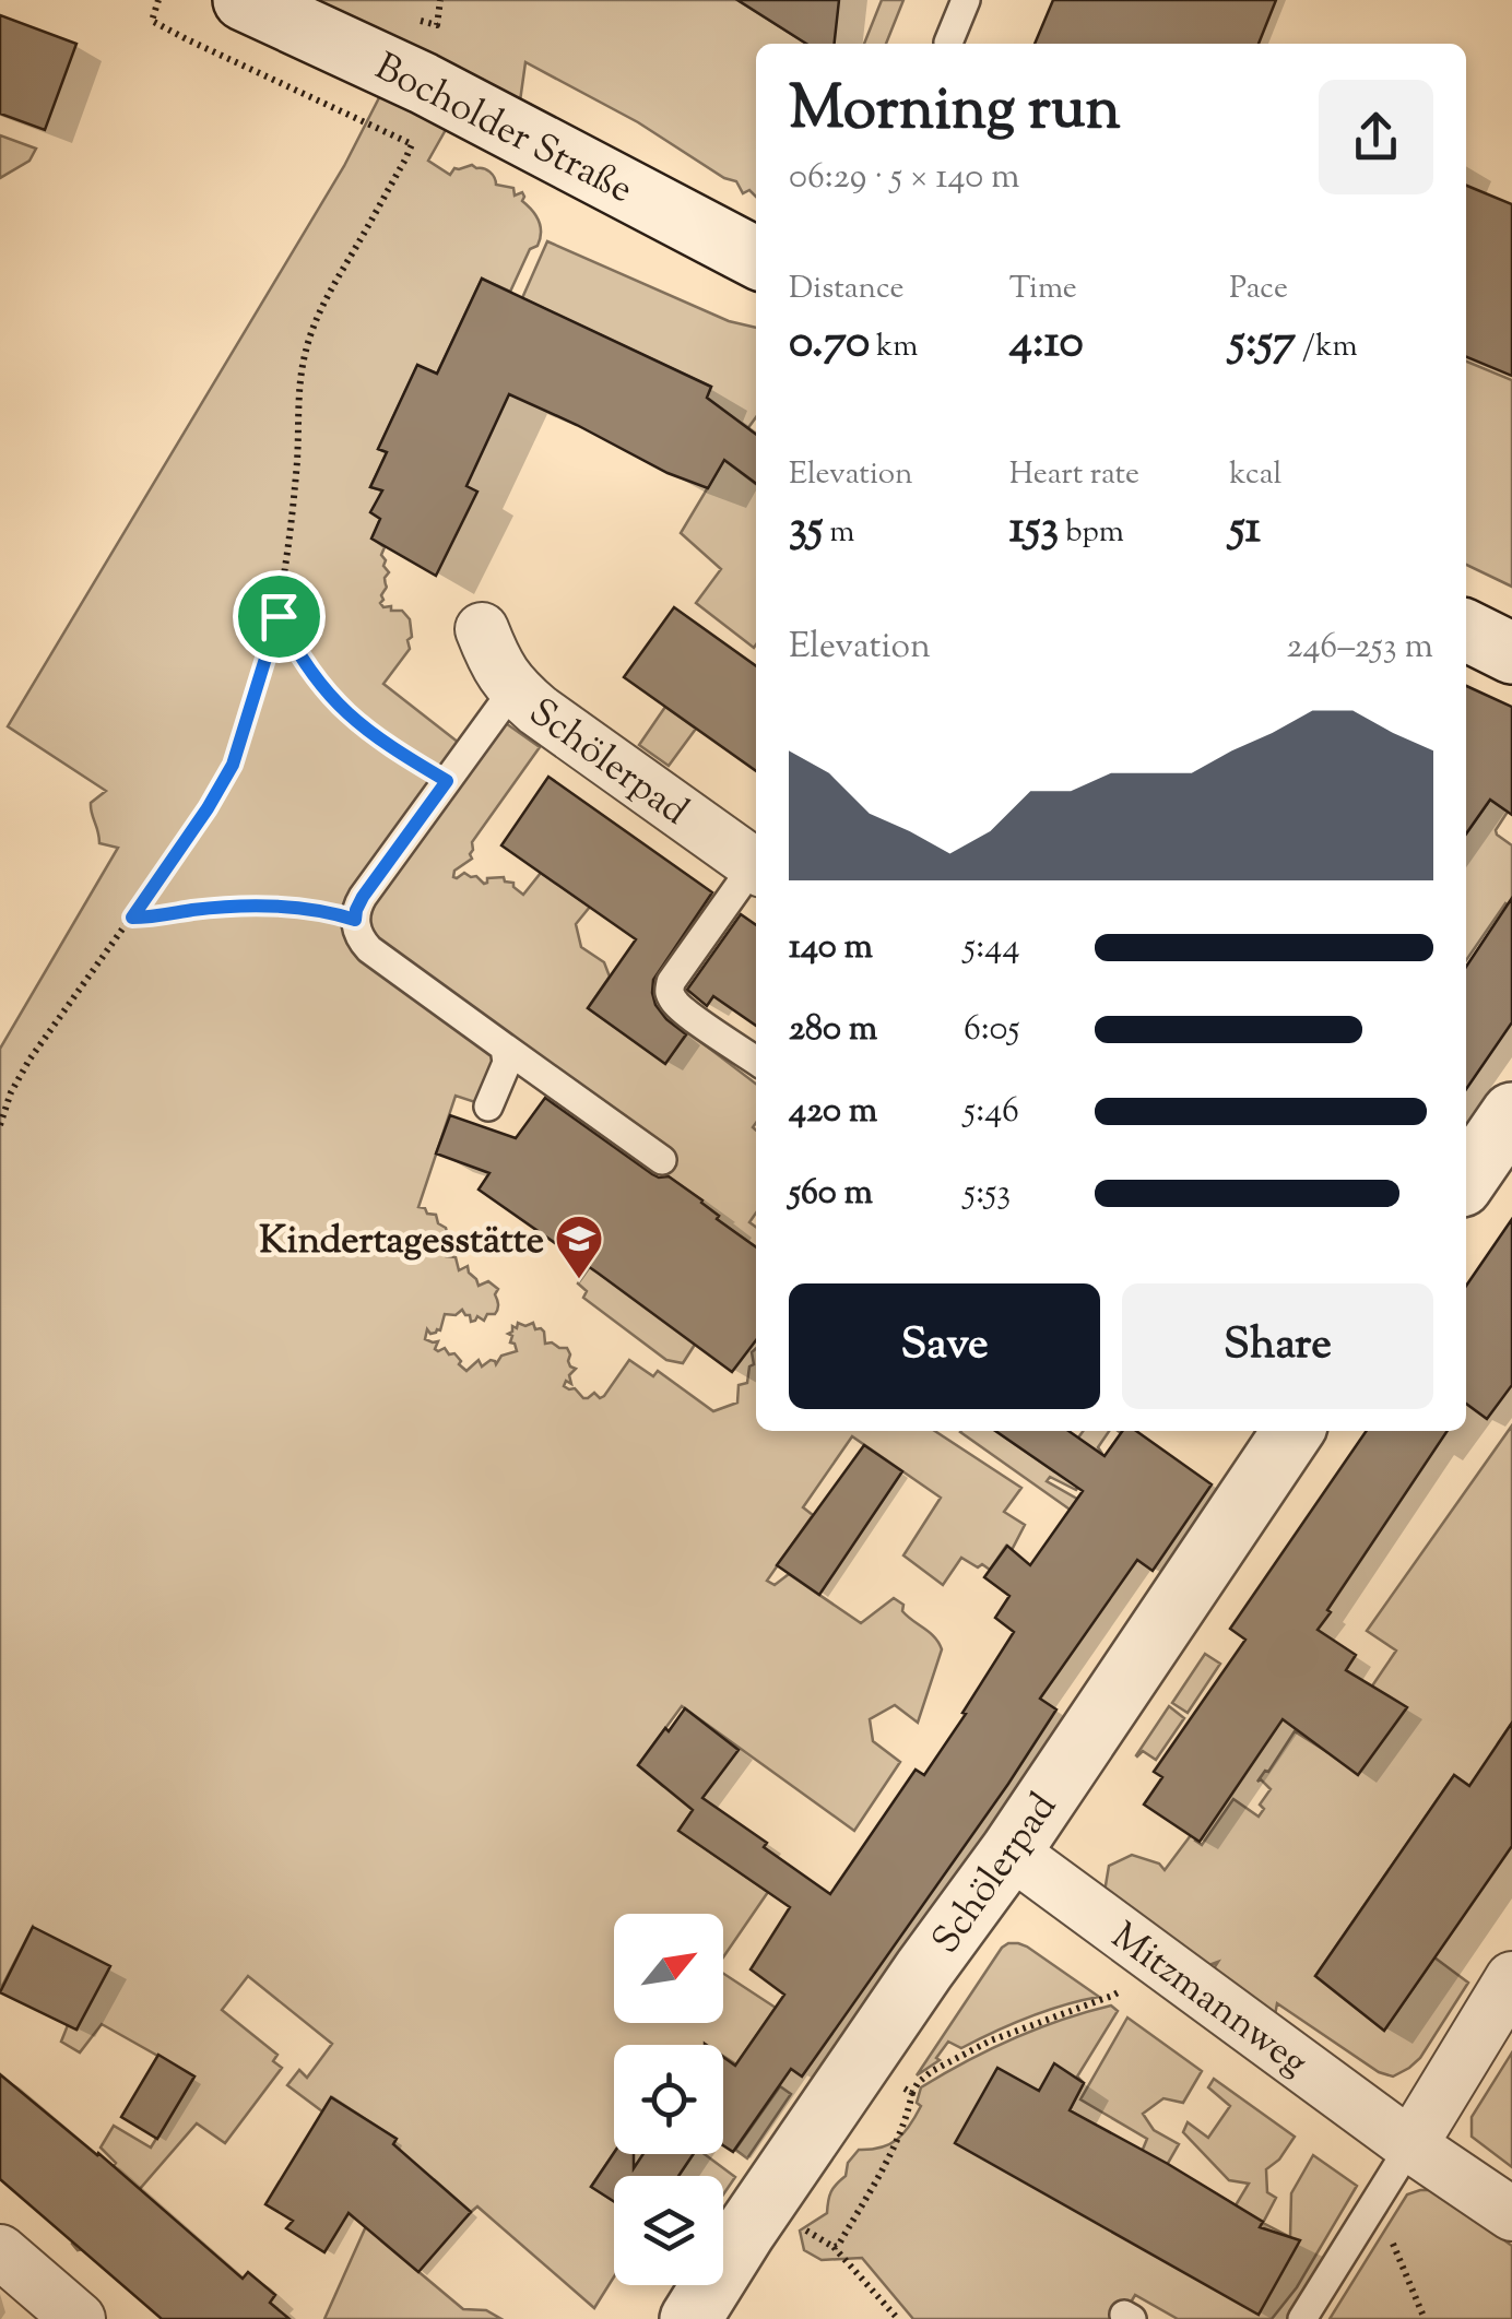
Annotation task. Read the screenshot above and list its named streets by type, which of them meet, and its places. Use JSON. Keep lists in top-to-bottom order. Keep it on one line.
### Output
{"streets":{"street":["Bocholder Straße","Schölerpad","Mitzmannweg"]},"crossings":[["Schölerpad","Mitzmannweg"]],"places":{"school or university":["Kindertagesstätte"]},"north":"top right","page":{"heading":["Morning run","06:29 · 5 × 140 m"],"stats":[["Distance","0.70 km"],["Time","4:10"],["Pace","5:57 /km"],["Elevation","35 m"],["Heart rate","153 bpm"],["kcal","51"]],"chart":["Elevation","246–253 m"],"list":[{"name":"140 m","note":"5:44"},{"name":"280 m","note":"6:05"},{"name":"420 m","note":"5:46"},{"name":"560 m","note":"5:53"}],"buttons":["Save","Share"]}}
